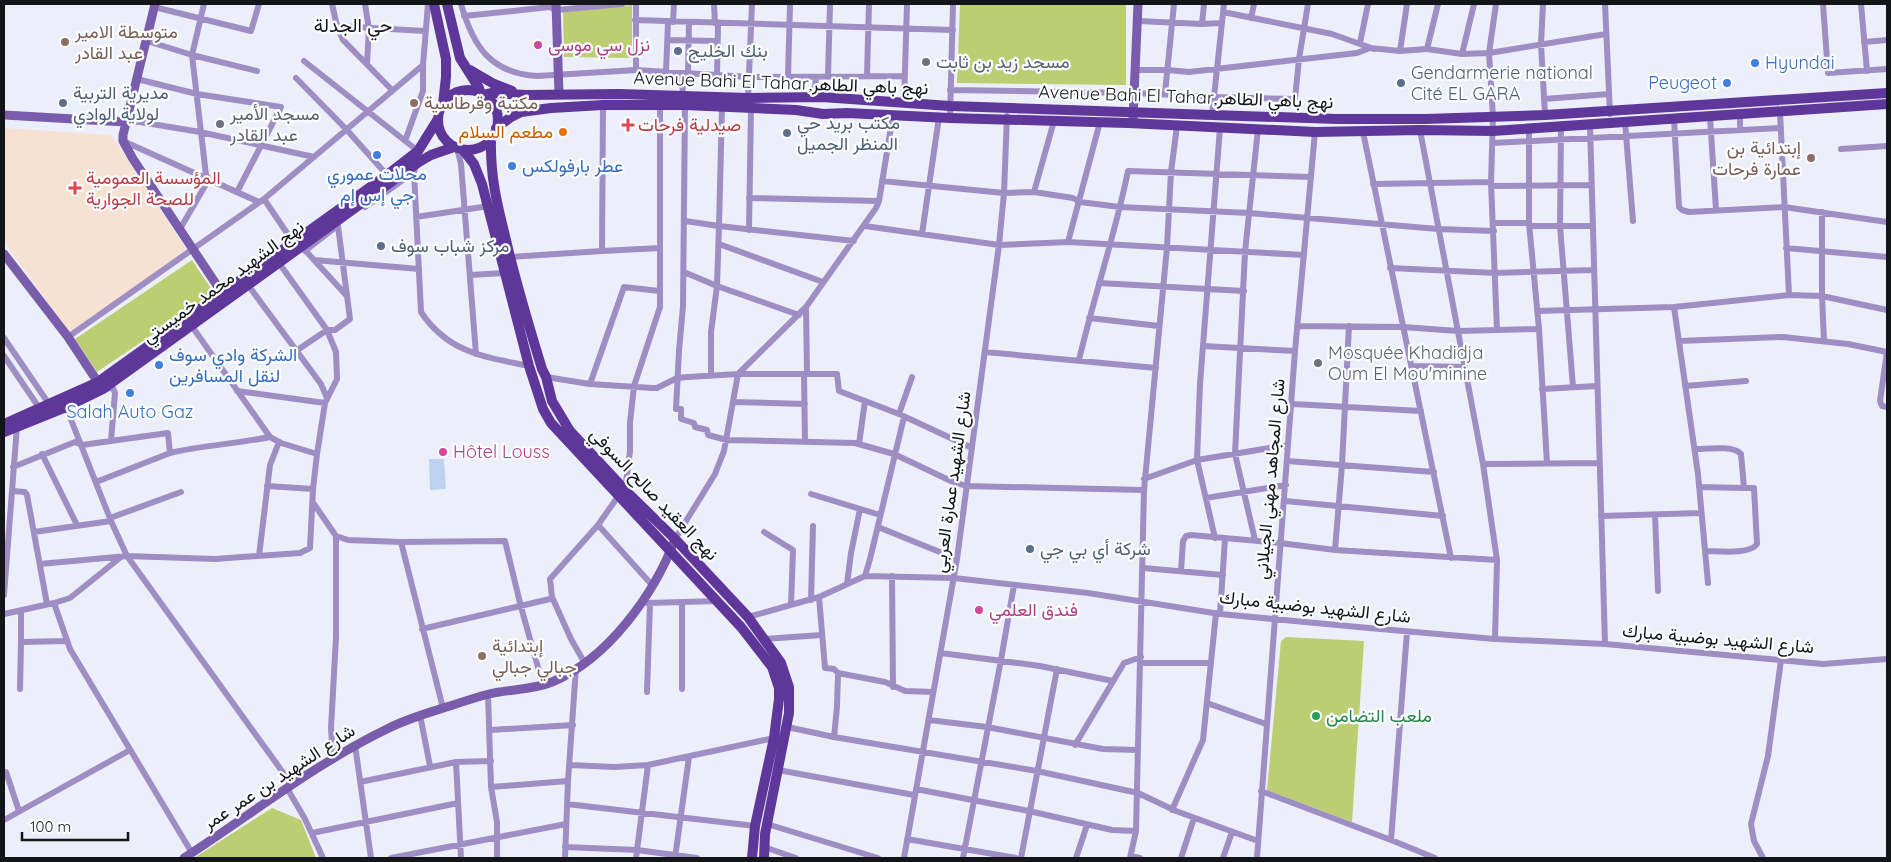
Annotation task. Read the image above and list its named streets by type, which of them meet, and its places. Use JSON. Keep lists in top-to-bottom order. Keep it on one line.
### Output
{"streets":{"main road":["Avenue Bahi El Tahar,نهج باهي الطاهر","نهج الشهيد محمد خميستي","نهج العقيد صالح السوفي"],"street":["شارع المجاهد مهني الجيلاني","شارع الشهيد عمارة العربي","شارع الشهيد بوضبية مبارك","شارع الشهيد بن عمر عمر"]},"crossings":[["Avenue Bahi El Tahar,نهج باهي الطاهر","نهج الشهيد محمد خميستي"],["Avenue Bahi El Tahar,نهج باهي الطاهر","شارع المجاهد مهني الجيلاني"],["Avenue Bahi El Tahar,نهج باهي الطاهر","شارع الشهيد عمارة العربي"],["Avenue Bahi El Tahar,نهج باهي الطاهر","نهج العقيد صالح السوفي"],["نهج الشهيد محمد خميستي","نهج العقيد صالح السوفي"],["شارع المجاهد مهني الجيلاني","شارع الشهيد بوضبية مبارك"],["شارع الشهيد عمارة العربي","شارع الشهيد بوضبية مبارك"],["نهج العقيد صالح السوفي","شارع الشهيد بوضبية مبارك"],["نهج العقيد صالح السوفي","شارع الشهيد بن عمر عمر"]],"districts":["حي الجدلة"],"places":{"other":["متوسطة الامير عبد القادر","نزل سي موسى","بنك الخليج","مسجد زيد بن ثابت","Hyundai","Gendarmerie national Cité EL GARA","Peugeot","مديرية التربية لولاية الوادي","مكتبة وقرطاسية","مسجد الأمير عبد القادر","مطعم السلام","مكتب بريد حي المنظر الجميل","محلات عموري جي إس إم","إبتدائية بن عمارة فرحات","عطر بارفولكس","مركز شباب سوف","Mosquée Khadidja Oum El Mou'minine","الشركة وادي سوف لنقل المسافرين","Salah Auto Gaz","Hôtel Louss","شركة أي بي جي","فندق العلمي","إبتدائية جبالي جبالي","ملعب التضامن"],"health":["صيدلية فرحات","المؤسسة العمومية للصحة الجوارية"]},"scale_bar":"100 m"}
